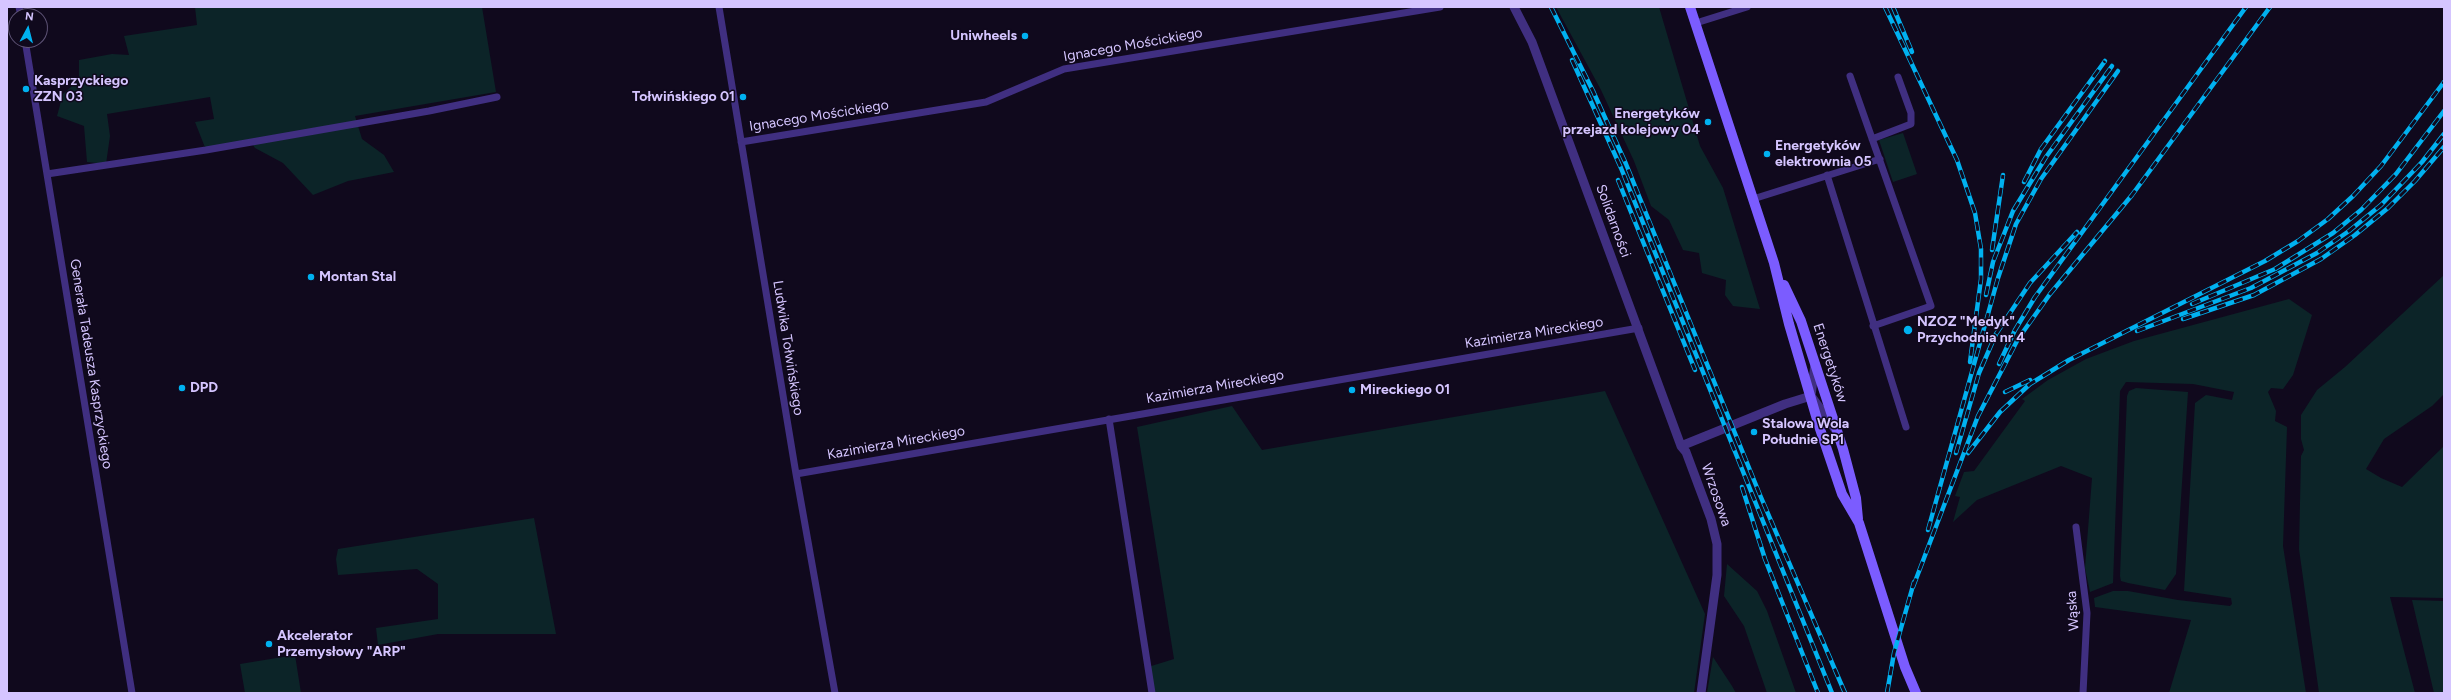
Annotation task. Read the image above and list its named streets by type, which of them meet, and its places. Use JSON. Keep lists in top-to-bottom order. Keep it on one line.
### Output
{"streets":{"main road":["Energetyków"],"street":["Ignacego Mościckiego","Solidarności","Kazimierza Mireckiego","Ludwika Tołwińskiego","Generała Tadeusza Kasprzyckiego","Wrzosowa","Wąska"]},"crossings":[["Ignacego Mościckiego","Ludwika Tołwińskiego"],["Solidarności","Kazimierza Mireckiego"],["Solidarności","Wrzosowa"],["Kazimierza Mireckiego","Ludwika Tołwińskiego"]],"places":["Uniwheels","Kasprzyckiego ZZN 03","Tołwińskiego 01","Energetyków przejazd kolejowy 04","Energetyków elektrownia 05","Montan Stal","NZOZ \"Medyk\" Przychodnia nr 4","DPD","Mireckiego 01","Stalowa Wola Południe SP1","Akcelerator Przemysłowy \"ARP\""],"north":"top"}
